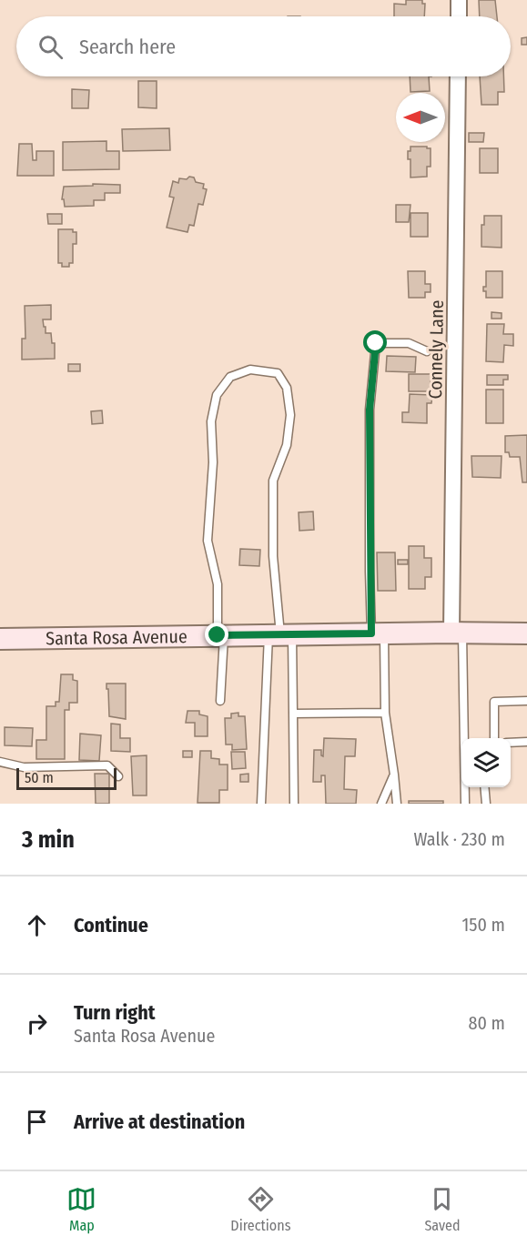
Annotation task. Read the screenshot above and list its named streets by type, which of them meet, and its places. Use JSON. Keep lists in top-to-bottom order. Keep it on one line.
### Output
{"streets":{"main road":["Santa Rosa Avenue"],"street":["Connely Lane"]},"crossings":[["Connely Lane","Santa Rosa Avenue"]],"scale_bar":"50 m","north":"left","page":{"search":"Search here","scale":"50 m","heading":["3 min","Walk · 230 m"],"list":[["Continue","150 m"],["Turn right","Santa Rosa Avenue","80 m"],"Arrive at destination"],"nav":["Map","Directions","Saved"]}}
